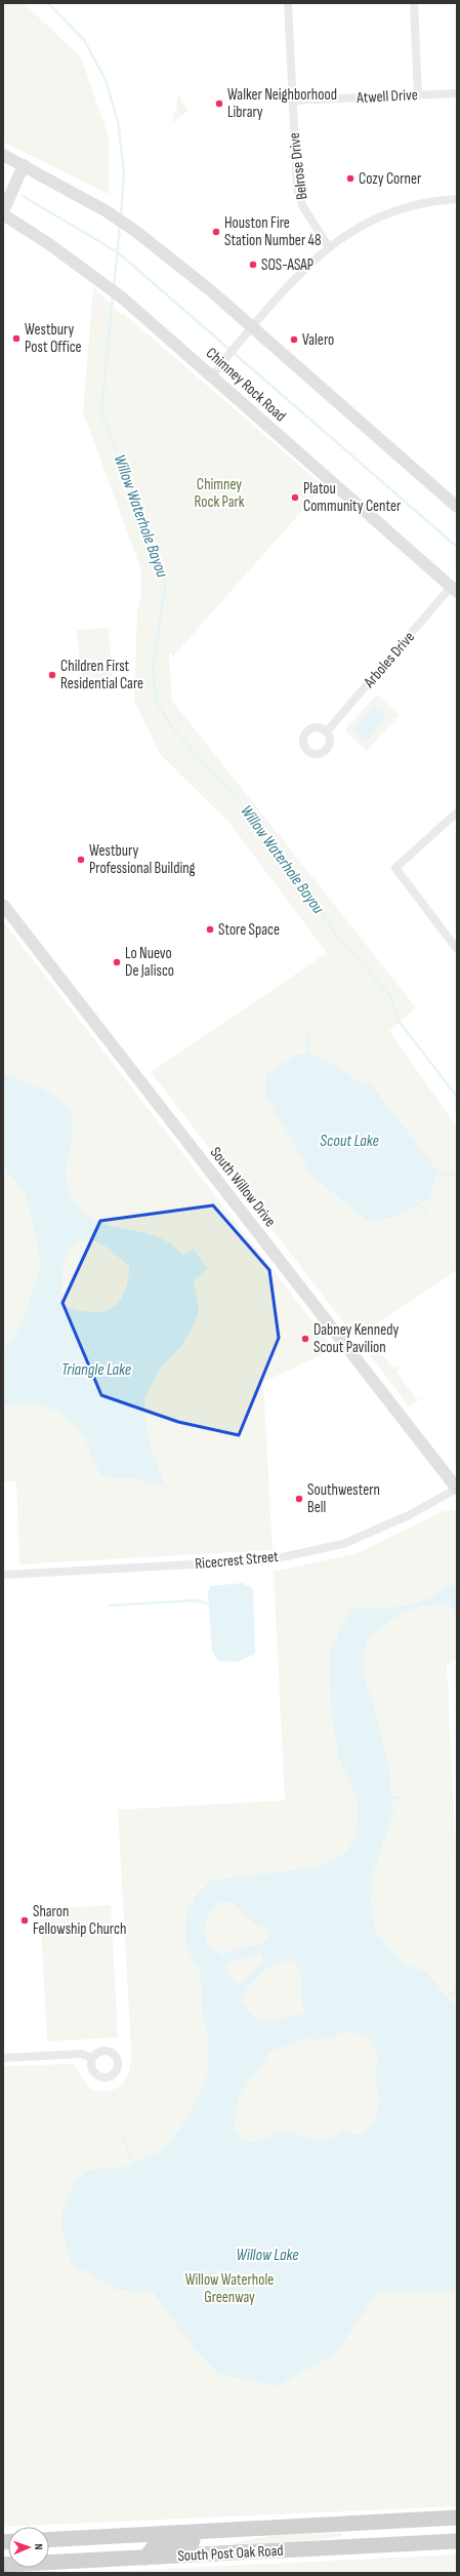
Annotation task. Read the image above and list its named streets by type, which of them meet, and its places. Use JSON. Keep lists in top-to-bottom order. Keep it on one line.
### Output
{"streets":{"highway":["South Post Oak Road"],"main road":["Chimney Rock Road","South Willow Drive"],"street":["Atwell Drive","Belrose Drive","Arboles Drive","Ricecrest Street"]},"crossings":[["Atwell Drive","Belrose Drive"],["Chimney Rock Road","Arboles Drive"],["South Willow Drive","Ricecrest Street"]],"water":["Willow Waterhole Bayou","Scout Lake","Triangle Lake","Willow Lake"],"parks":["Chimney Rock Park","Willow Waterhole Greenway"],"places":["Walker Neighborhood Library","Cozy Corner","Houston Fire Station Number 48","SOS-ASAP","Westbury Post Office","Valero","Platou Community Center","Children First Residential Care","Westbury Professional Building","Store Space","Lo Nuevo De Jalisco","Dabney Kennedy Scout Pavilion","Southwestern Bell","Sharon Fellowship Church"],"north":"right"}
